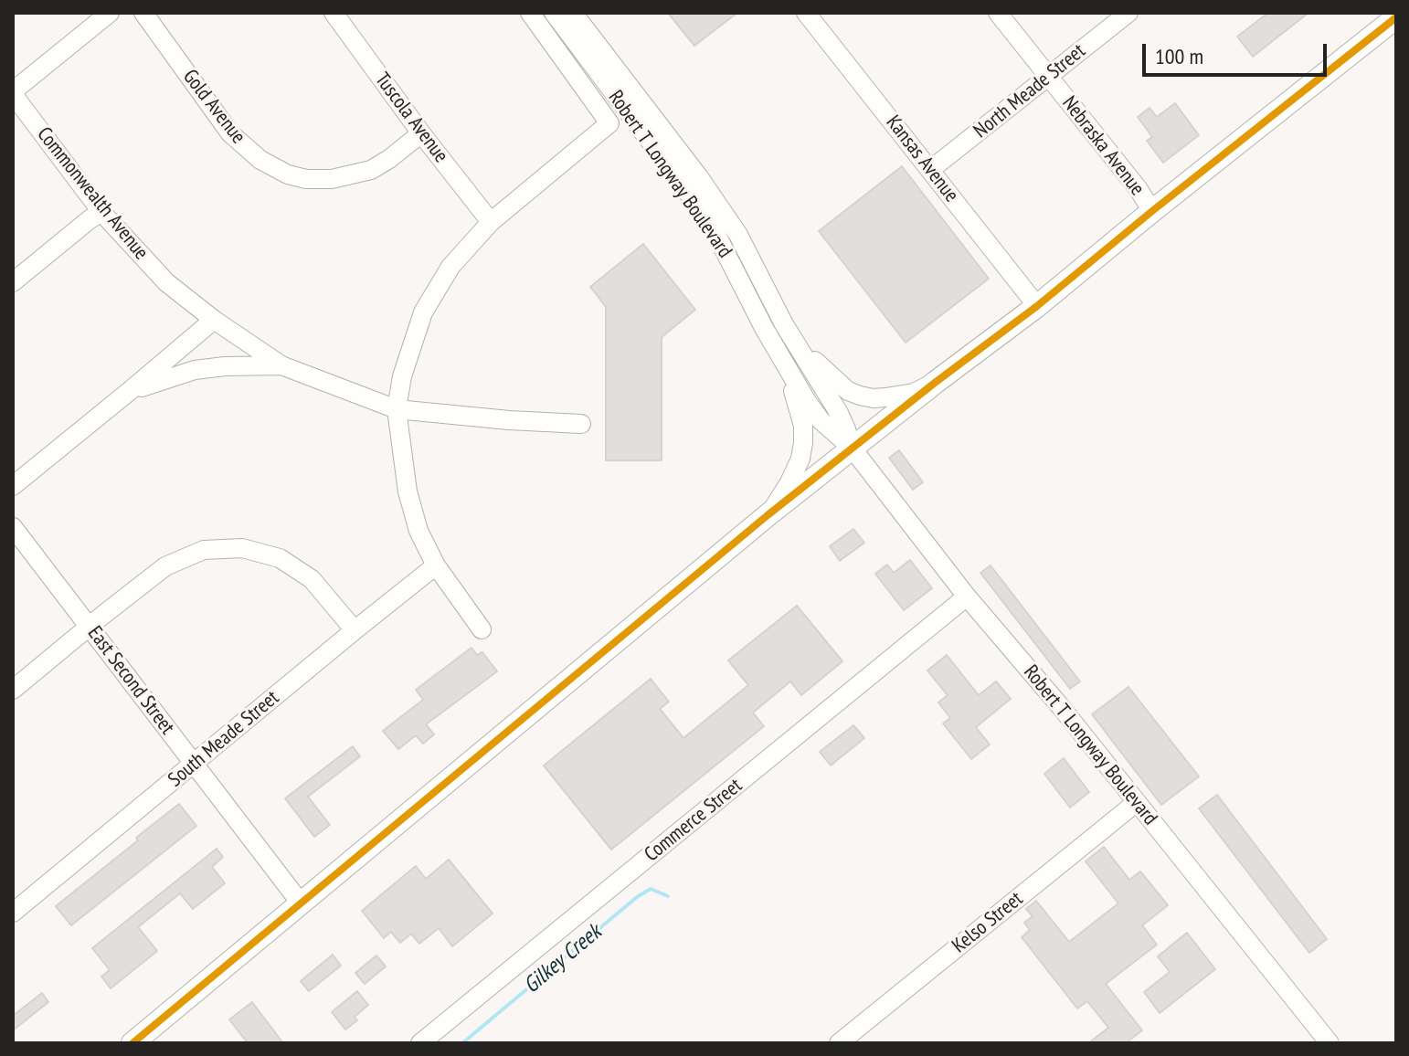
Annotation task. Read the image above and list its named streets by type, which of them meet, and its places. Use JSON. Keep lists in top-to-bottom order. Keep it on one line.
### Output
{"streets":{"street":["North Meade Street","Gold Avenue","Tuscola Avenue","Nebraska Avenue","Kansas Avenue","Robert T Longway Boulevard","Commonwealth Avenue","East Second Street","South Meade Street","Commerce Street","Kelso Street"]},"crossings":[["North Meade Street","Nebraska Avenue"],["North Meade Street","Kansas Avenue"],["Gold Avenue","Tuscola Avenue"],["Robert T Longway Boulevard","Commerce Street"],["Robert T Longway Boulevard","Kelso Street"],["East Second Street","South Meade Street"]],"water":["Gilkey Creek"],"scale_bar":"100 m"}
